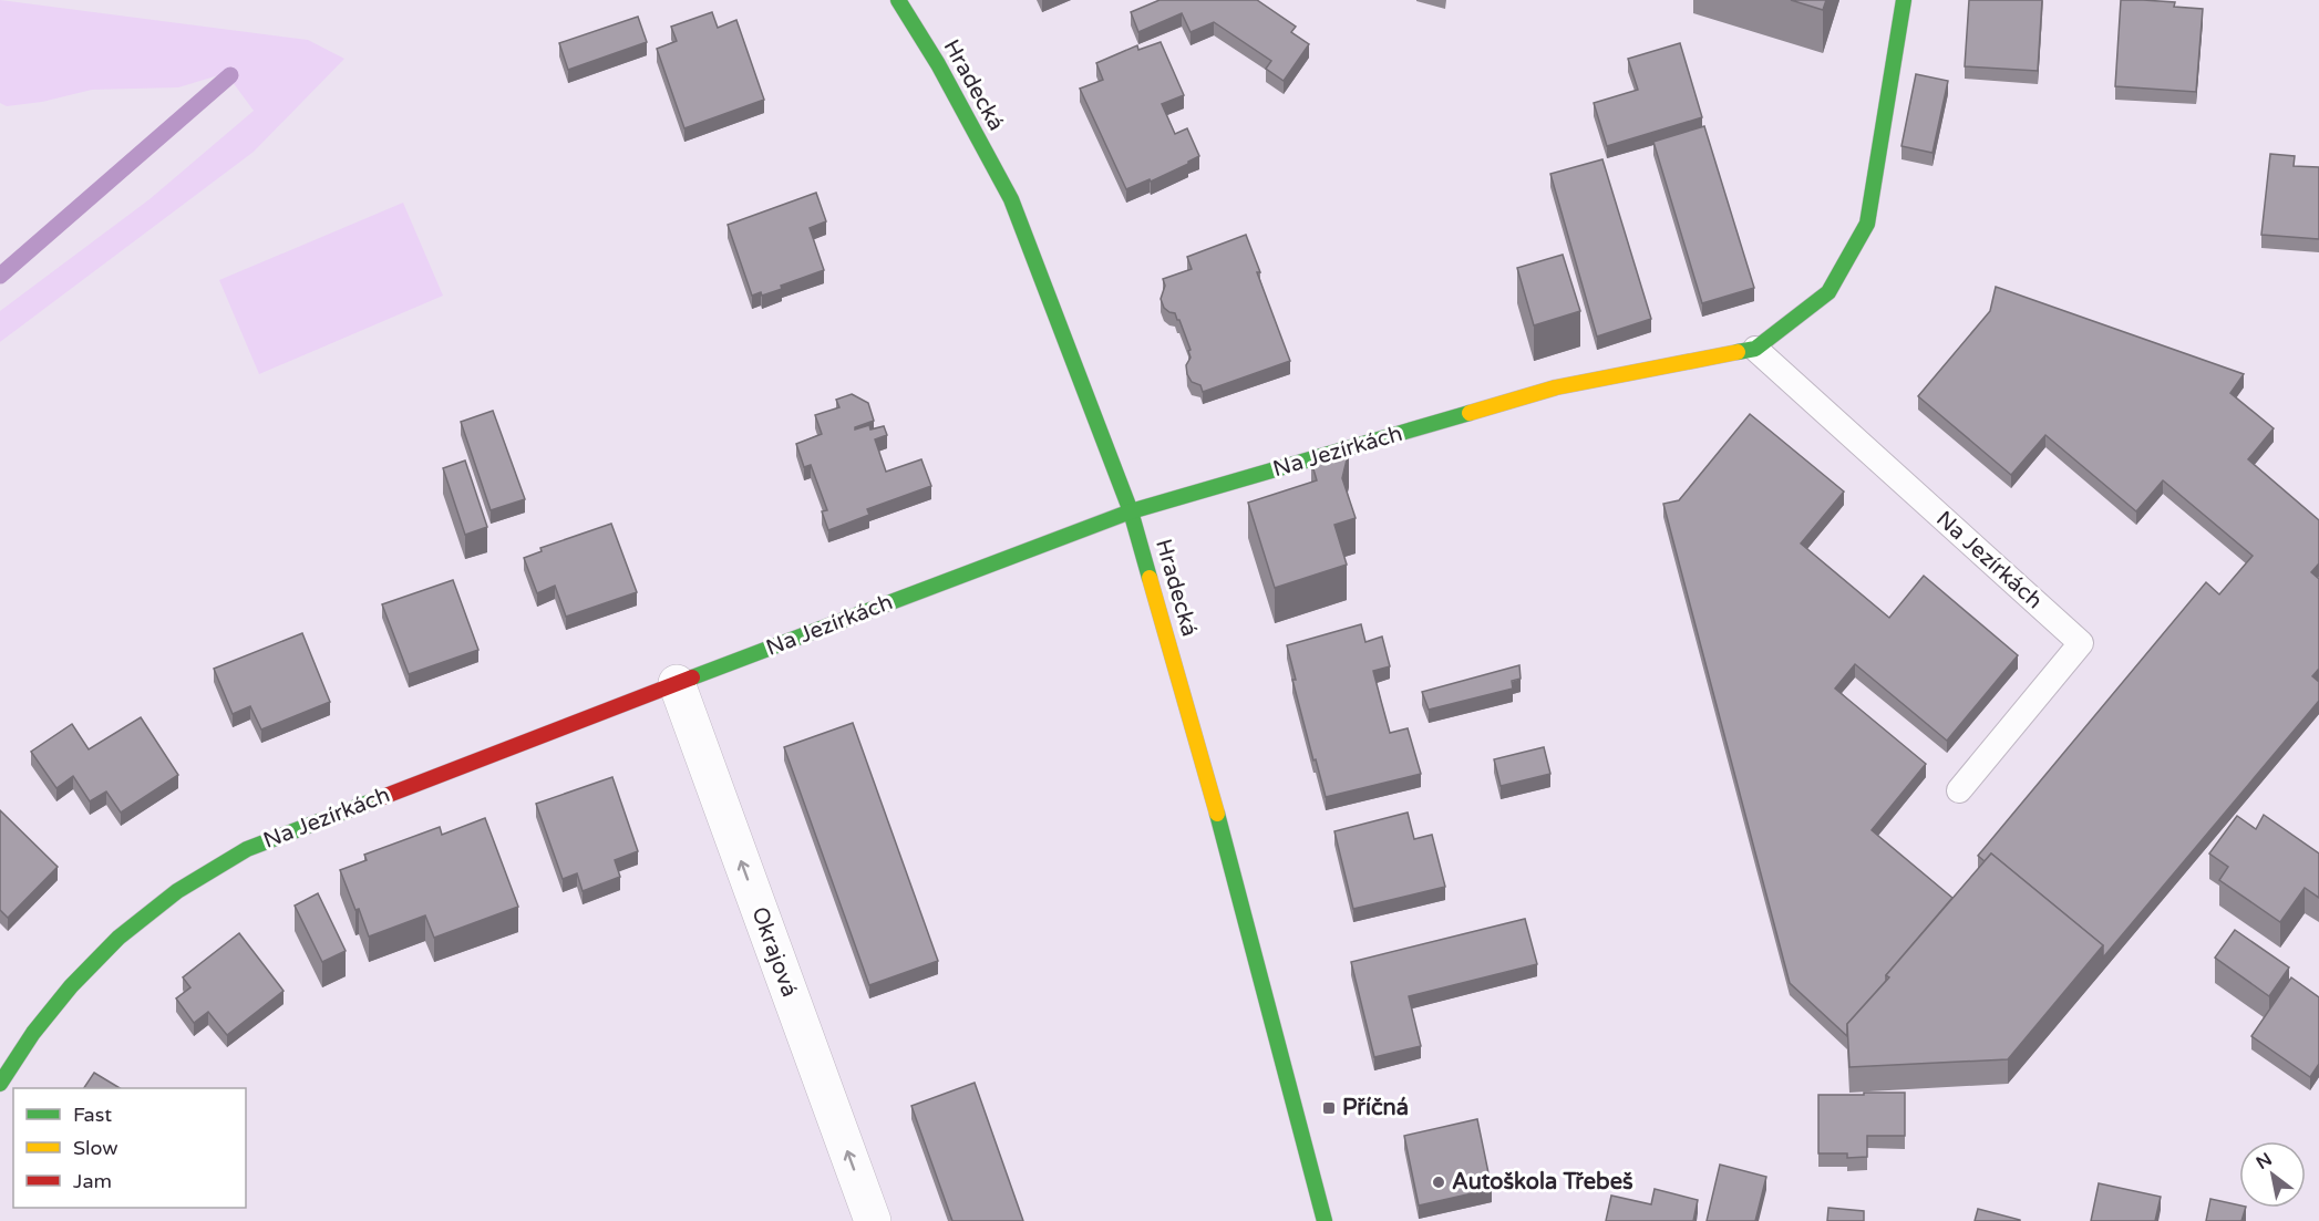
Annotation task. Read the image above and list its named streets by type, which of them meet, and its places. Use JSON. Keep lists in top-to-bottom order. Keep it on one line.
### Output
{"streets":{"street":["Hradecká","Na Jezírkách","Okrajová"]},"crossings":[["Hradecká","Na Jezírkách"],["Na Jezírkách","Okrajová"]],"one_way":["Okrajová"],"places":{"transit":["Příčná"],"other":["Autoškola Třebeš"]},"legend":["Fast","Slow","Jam"],"north":"top left"}
